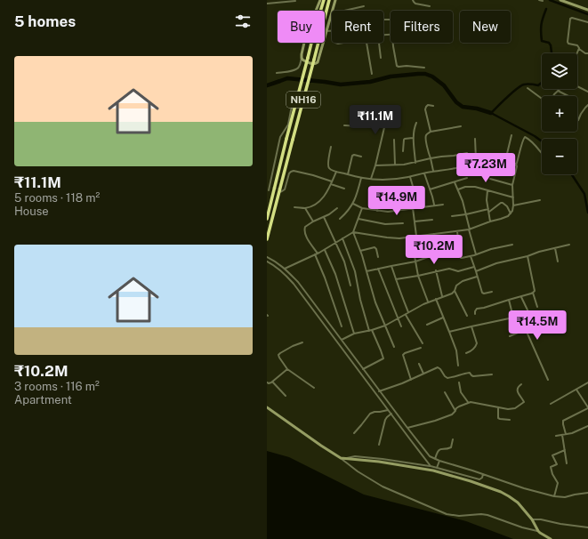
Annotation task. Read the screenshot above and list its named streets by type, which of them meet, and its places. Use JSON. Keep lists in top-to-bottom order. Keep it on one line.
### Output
{"streets":{"highway":["NH16"]},"page":{"heading":"5 homes","chip":["Buy","Rent","Filters","New"],"list":[{"name":"₹11.1M","note":"5 rooms · 118 m² · House"},{"name":"₹10.2M","note":"3 rooms · 116 m² · Apartment"}],"map_buttons":["+","−"],"price":["₹11.1M","₹7.23M","₹14.9M","₹10.2M","₹14.5M"]}}
